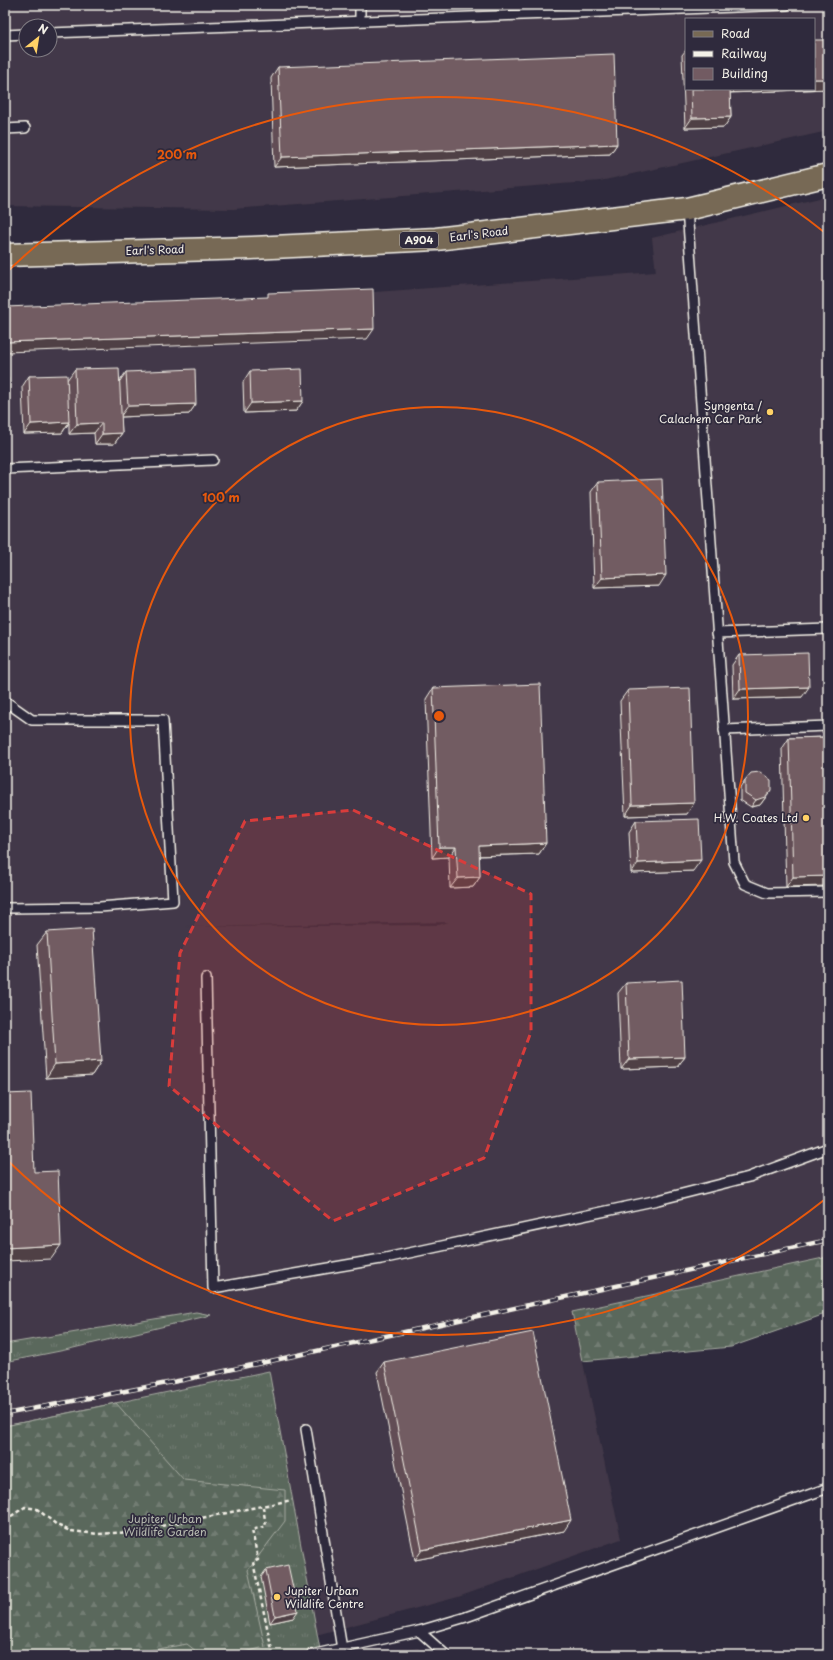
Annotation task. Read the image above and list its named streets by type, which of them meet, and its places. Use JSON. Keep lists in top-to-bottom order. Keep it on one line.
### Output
{"streets":{"main road":["Earl's Road","A904"]},"parks":["Jupiter Urban Wildlife Garden"],"places":["Syngenta / Calachem Car Park","H.W. Coates Ltd","Jupiter Urban Wildlife Centre"],"legend":["Road","Railway","Building"],"north":"top right","rings":["200 m","100 m"]}
